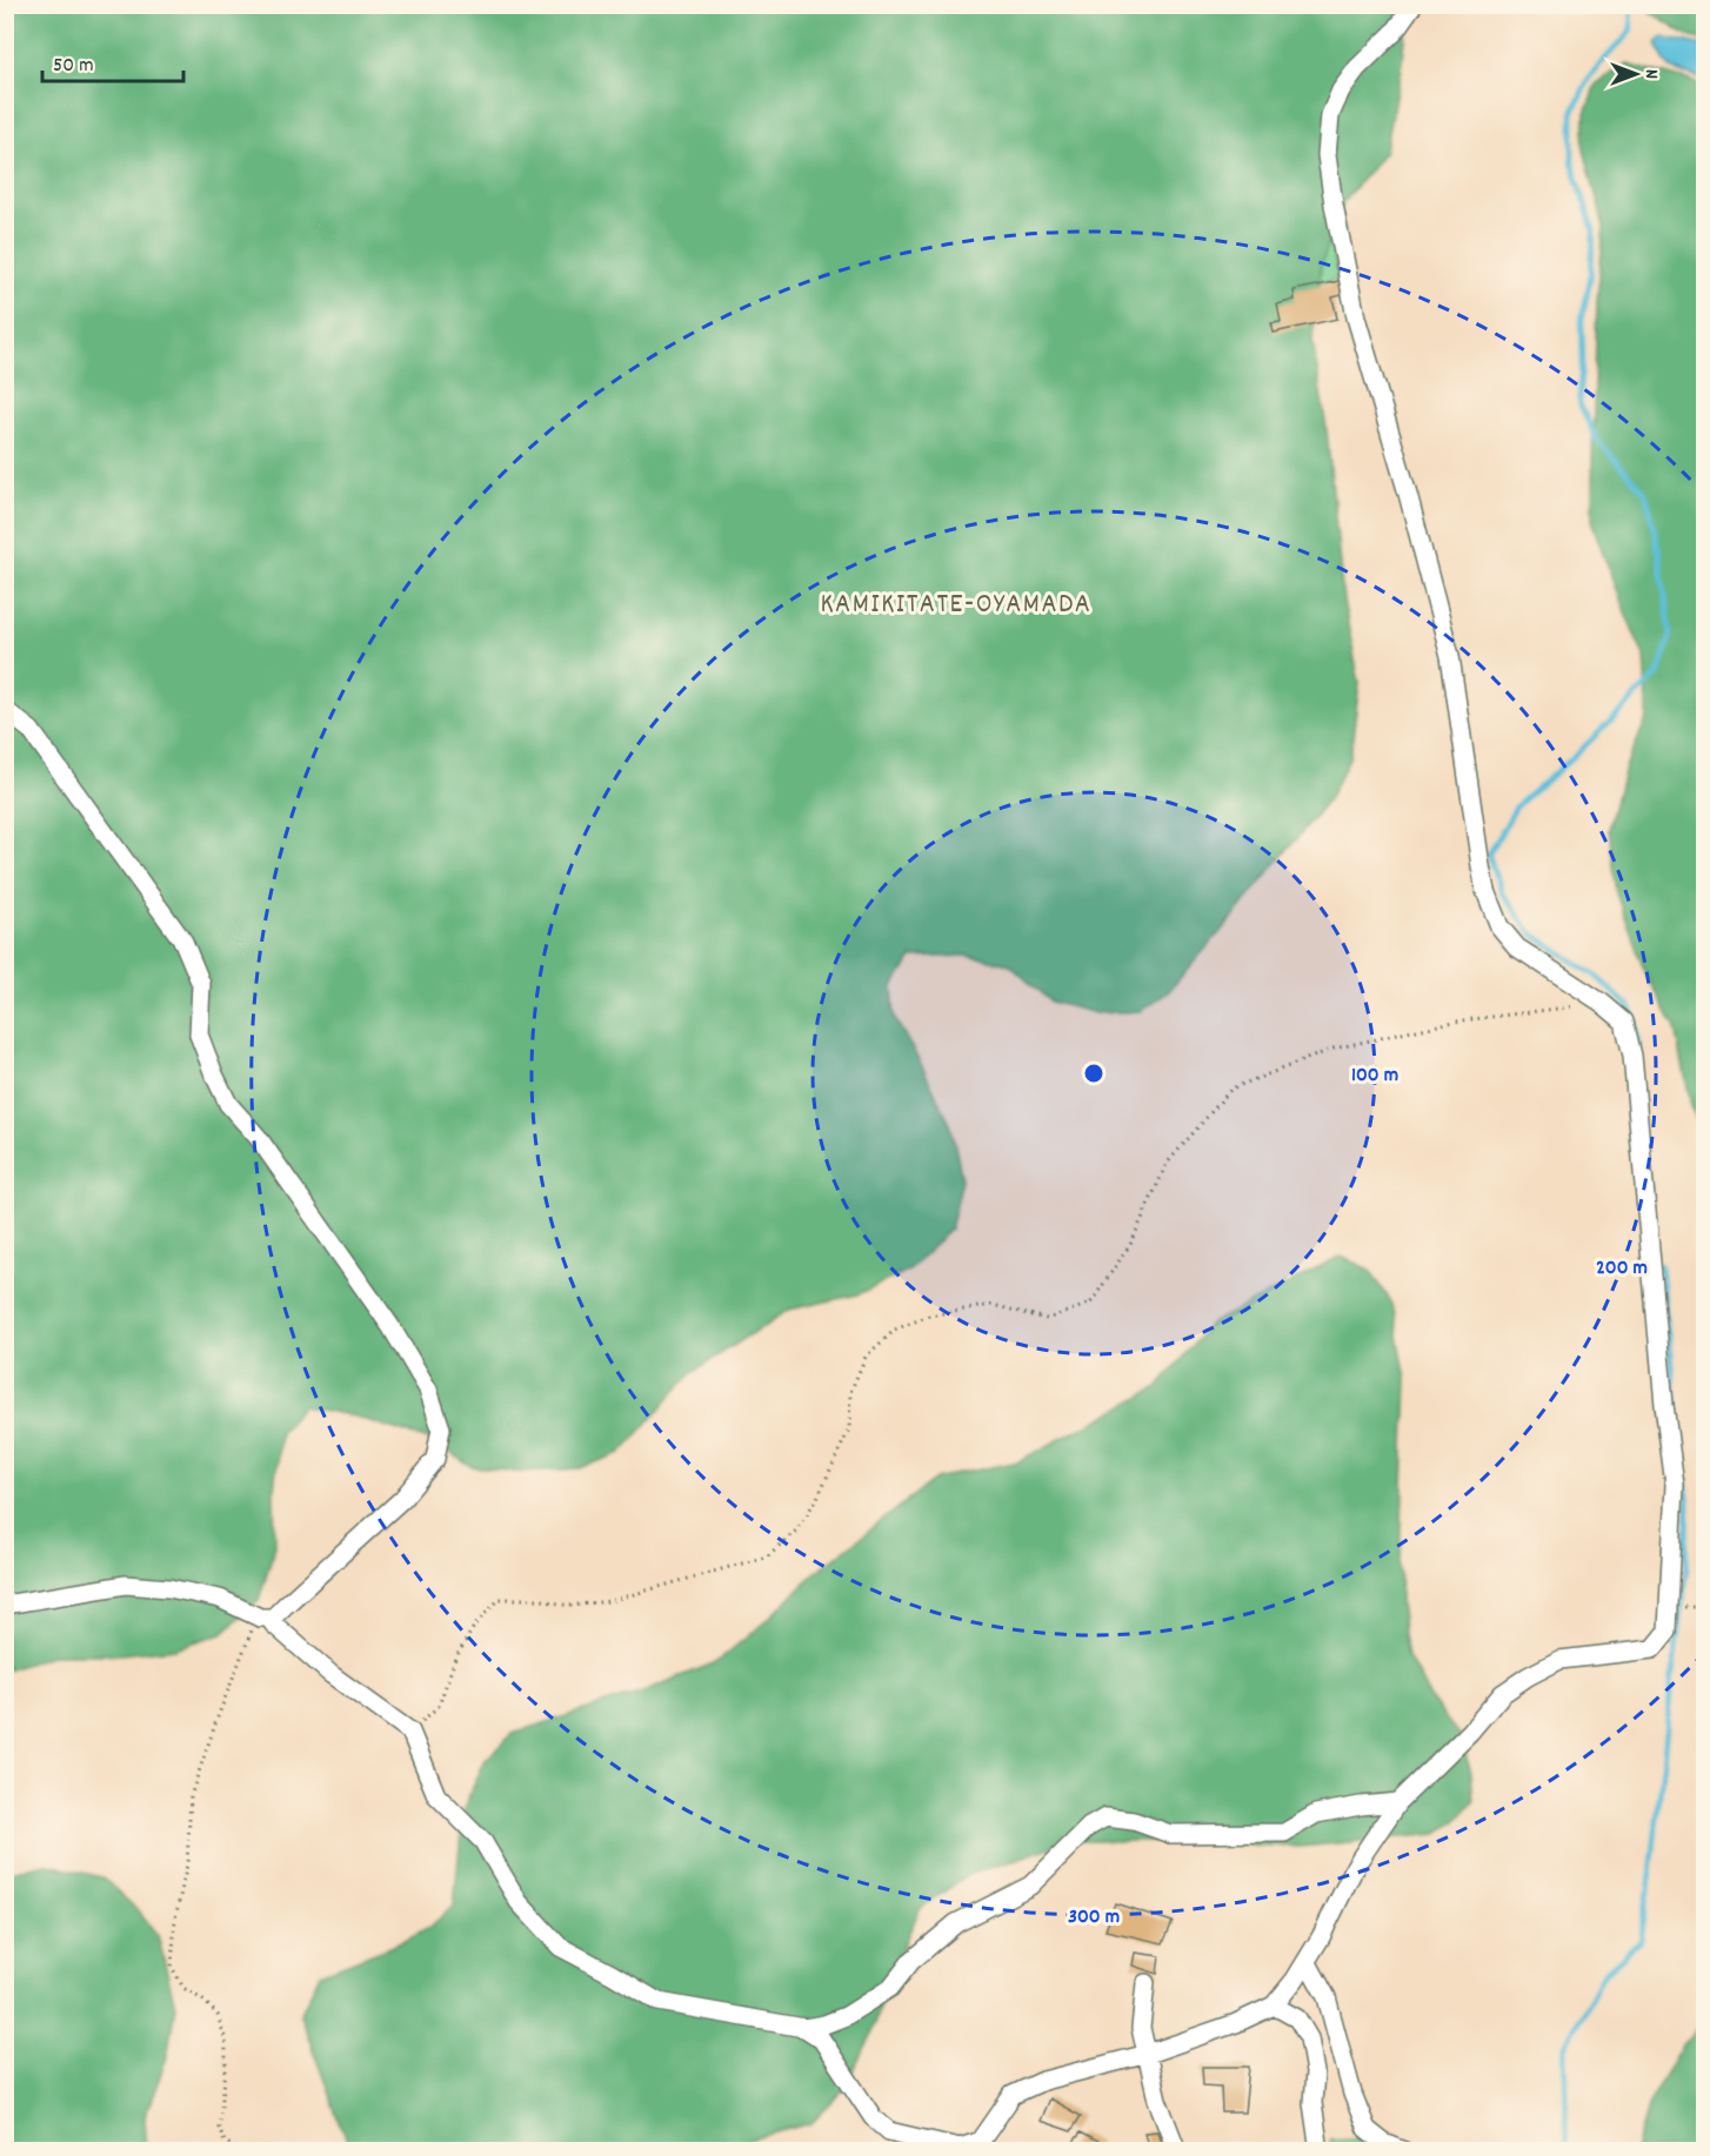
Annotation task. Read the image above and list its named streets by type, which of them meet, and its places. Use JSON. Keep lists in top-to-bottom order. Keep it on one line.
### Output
{"districts":["KAMIKITATE-OYAMADA"],"scale_bar":"50 m","north":"right","rings":["100 m","200 m","300 m"]}
